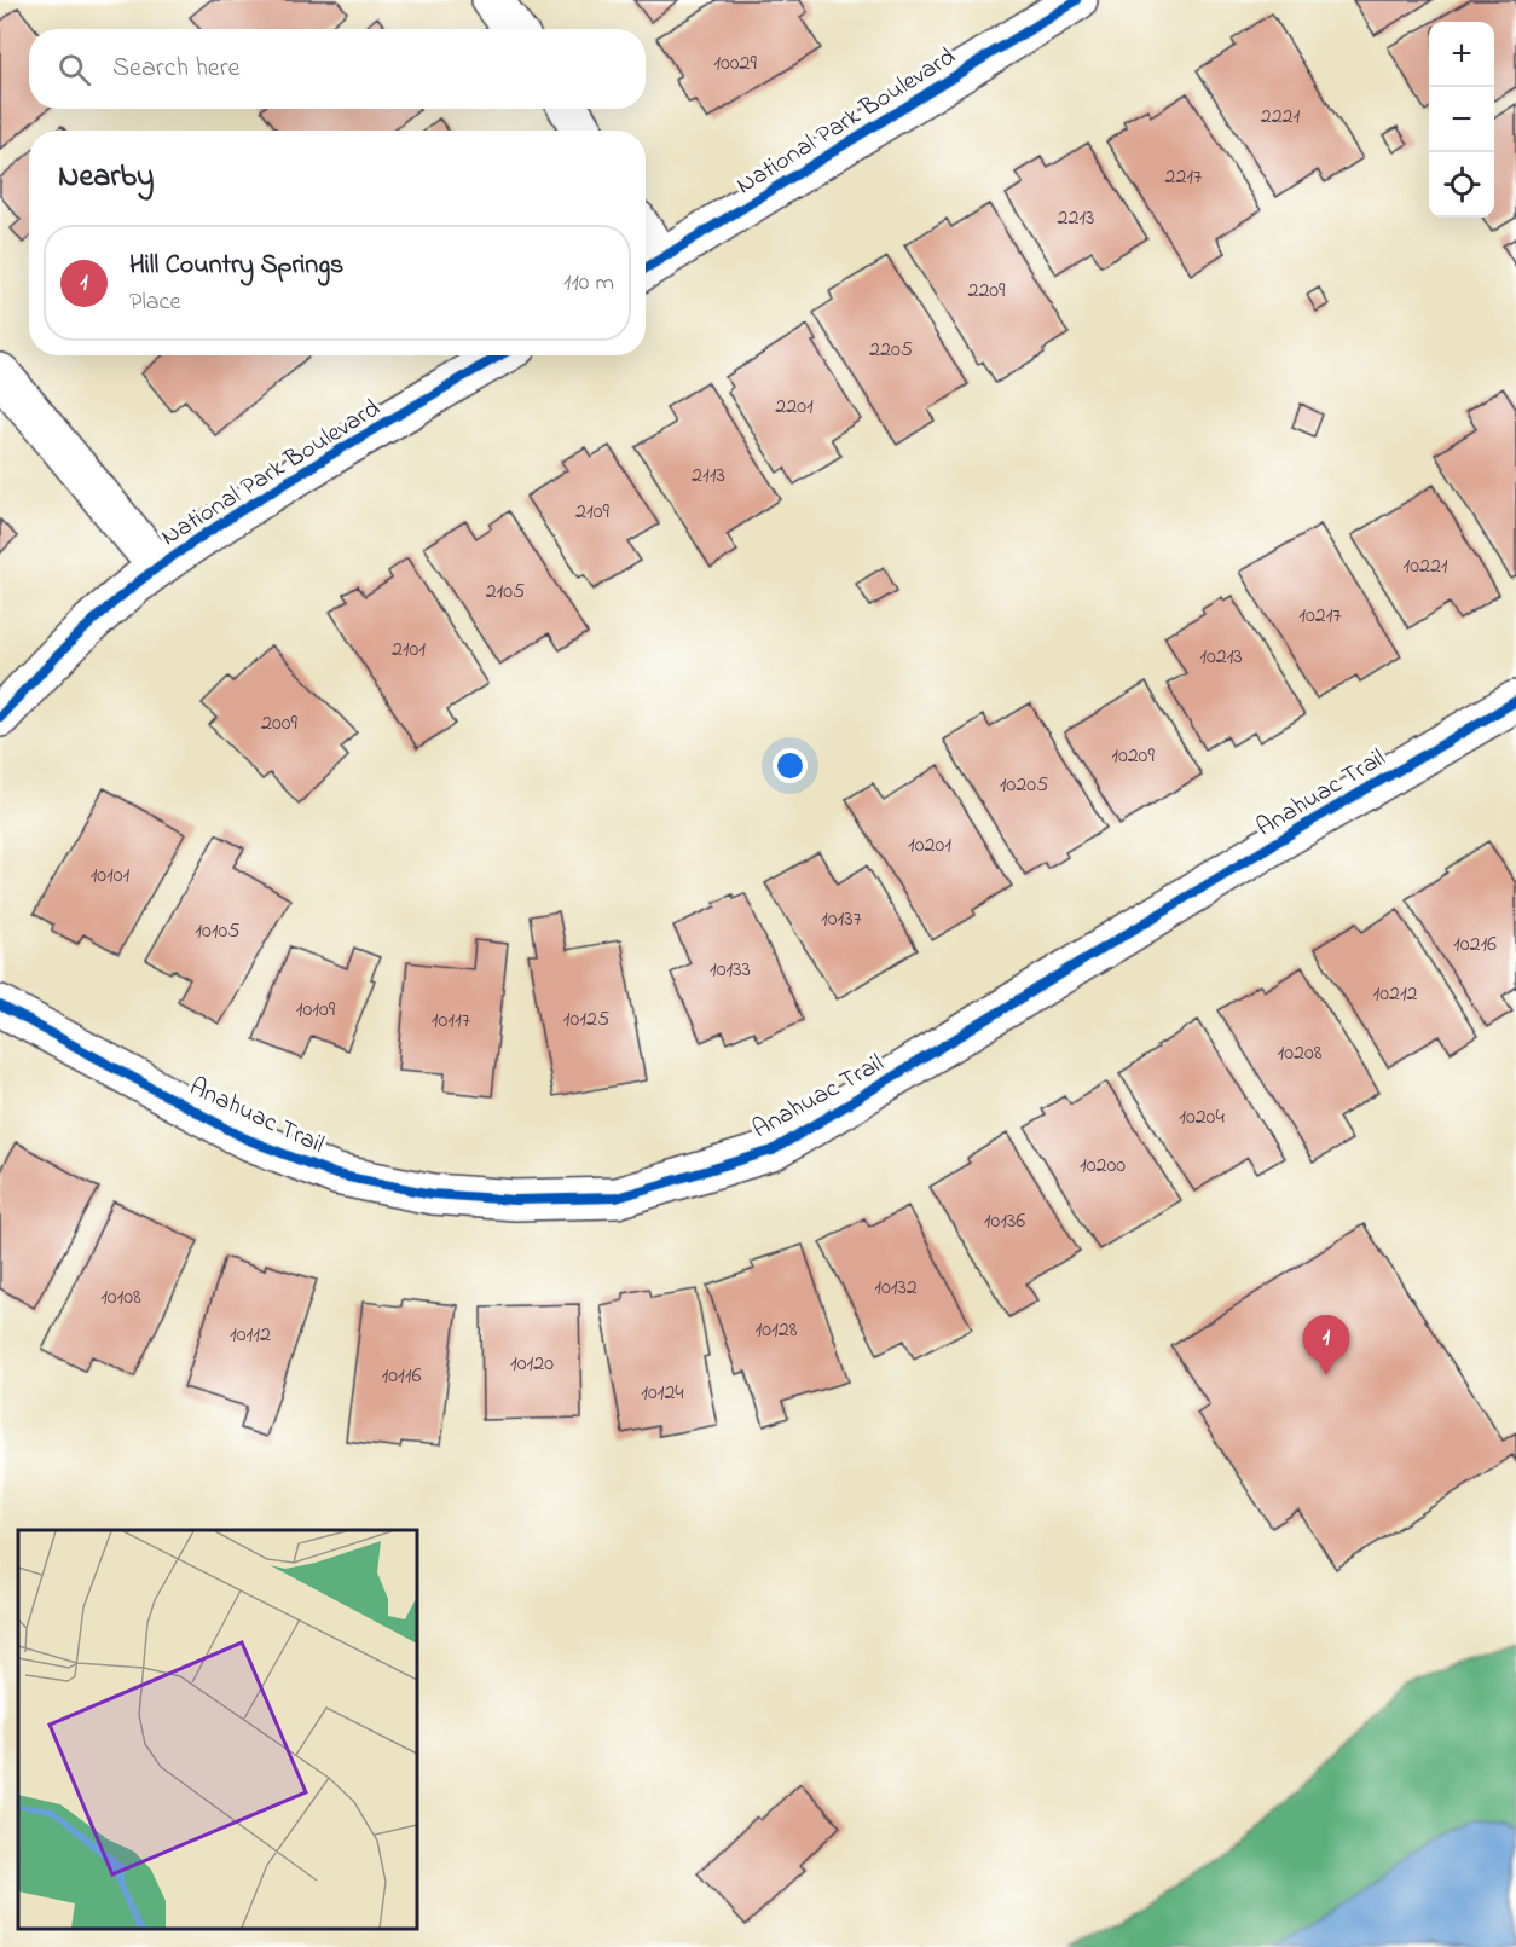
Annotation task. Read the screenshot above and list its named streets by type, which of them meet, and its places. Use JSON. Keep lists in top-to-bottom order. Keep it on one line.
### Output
{"streets":{"street":["National Park Boulevard","Anahuac Trail"]},"house_numbers":["10029","2221","2217","2213","2209","2205","2201","2113","2109","10221","2105","10217","2101","10213","2009","10209","10205","10201","10101","10137","10105","10216","10133","10212","10109","10125","10117","10208","10204","10200","10136","10132","10108","10128","10112","10120","10116","10124"],"page":{"map_buttons":["+","−"],"search":"Search here","heading":"Nearby","list":[{"mark":"1","name":"Hill Country Springs","note":"Place","value":"110 m"}],"pins":"1"}}
